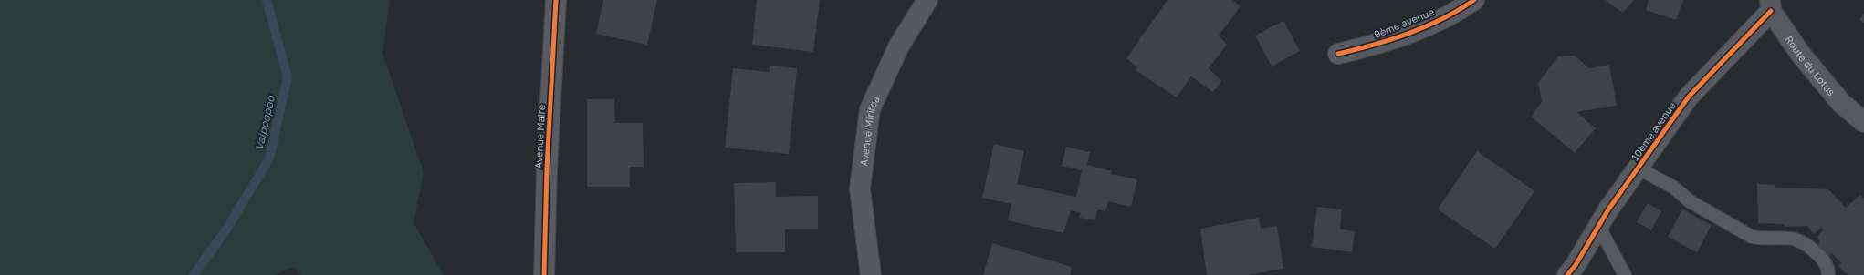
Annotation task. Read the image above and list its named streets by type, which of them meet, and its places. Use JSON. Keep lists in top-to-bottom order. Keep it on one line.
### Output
{"streets":{"main road":["Avenue Miritea"],"street":["9ème avenue","Route du Lotus","10ème avenue","Avenue Maire"]},"crossings":[["Route du Lotus","10ème avenue"]],"water":["Vaipoopoo"]}
